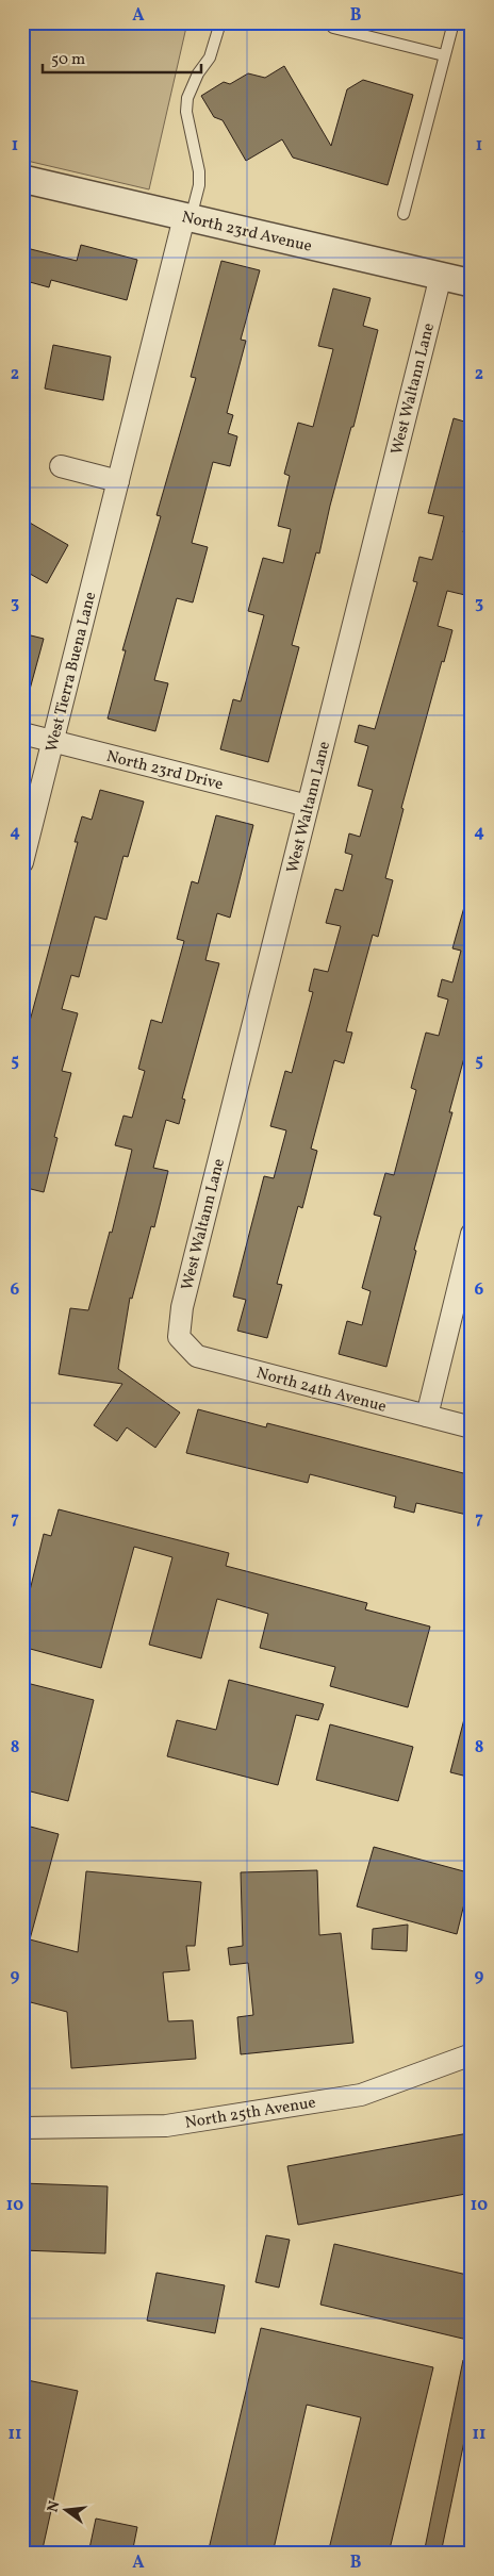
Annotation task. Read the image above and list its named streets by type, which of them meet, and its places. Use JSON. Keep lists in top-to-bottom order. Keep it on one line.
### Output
{"streets":{"street":["North 23rd Avenue","West Waltann Lane","West Tierra Buena Lane","North 23rd Drive","North 24th Avenue","North 25th Avenue"]},"crossings":[["North 23rd Avenue","West Waltann Lane"],["North 23rd Avenue","West Tierra Buena Lane"],["West Waltann Lane","North 23rd Drive"],["West Waltann Lane","North 24th Avenue"],["West Tierra Buena Lane","North 23rd Drive"]],"scale_bar":"50 m","north":"left","grid":{"columns":["A","B"],"rows":["1","2","3","4","5","6","7","8","9","10","11"]}}
